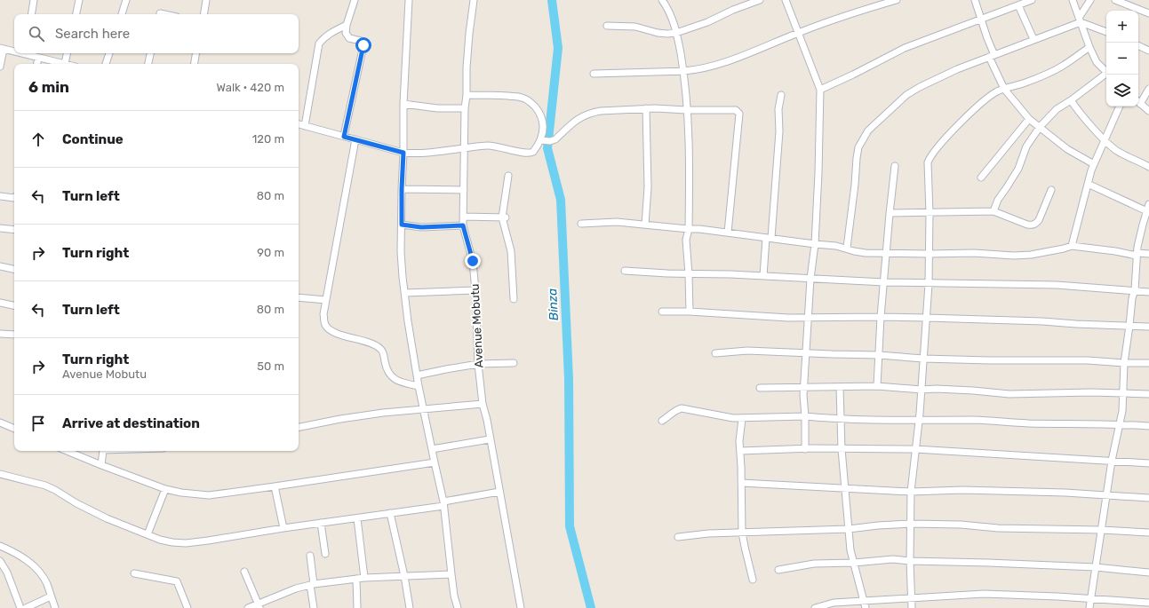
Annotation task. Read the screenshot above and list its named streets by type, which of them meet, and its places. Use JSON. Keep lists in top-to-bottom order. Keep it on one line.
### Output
{"streets":{"street":["Avenue Mobutu"]},"water":["Binza"],"page":{"map_buttons":["+","−"],"search":"Search here","heading":["6 min","Walk · 420 m"],"list":[["Continue","120 m"],["Turn left","80 m"],["Turn right","90 m"],["Turn left","80 m"],["Turn right","Avenue Mobutu","50 m"],"Arrive at destination"]}}
